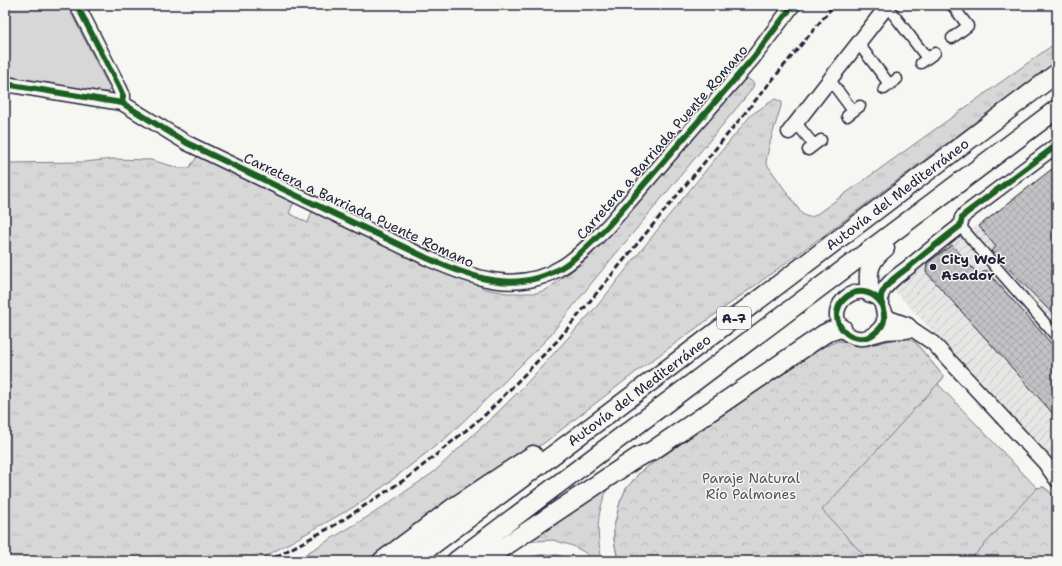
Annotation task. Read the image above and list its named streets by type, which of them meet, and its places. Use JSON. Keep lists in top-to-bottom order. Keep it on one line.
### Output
{"streets":{"highway":["Autovía del Mediterráneo","A-7"],"street":["Carretera a Barriada Puente Romano"]},"parks":["Paraje Natural Río Palmones"],"places":["City Wok Asador"]}
